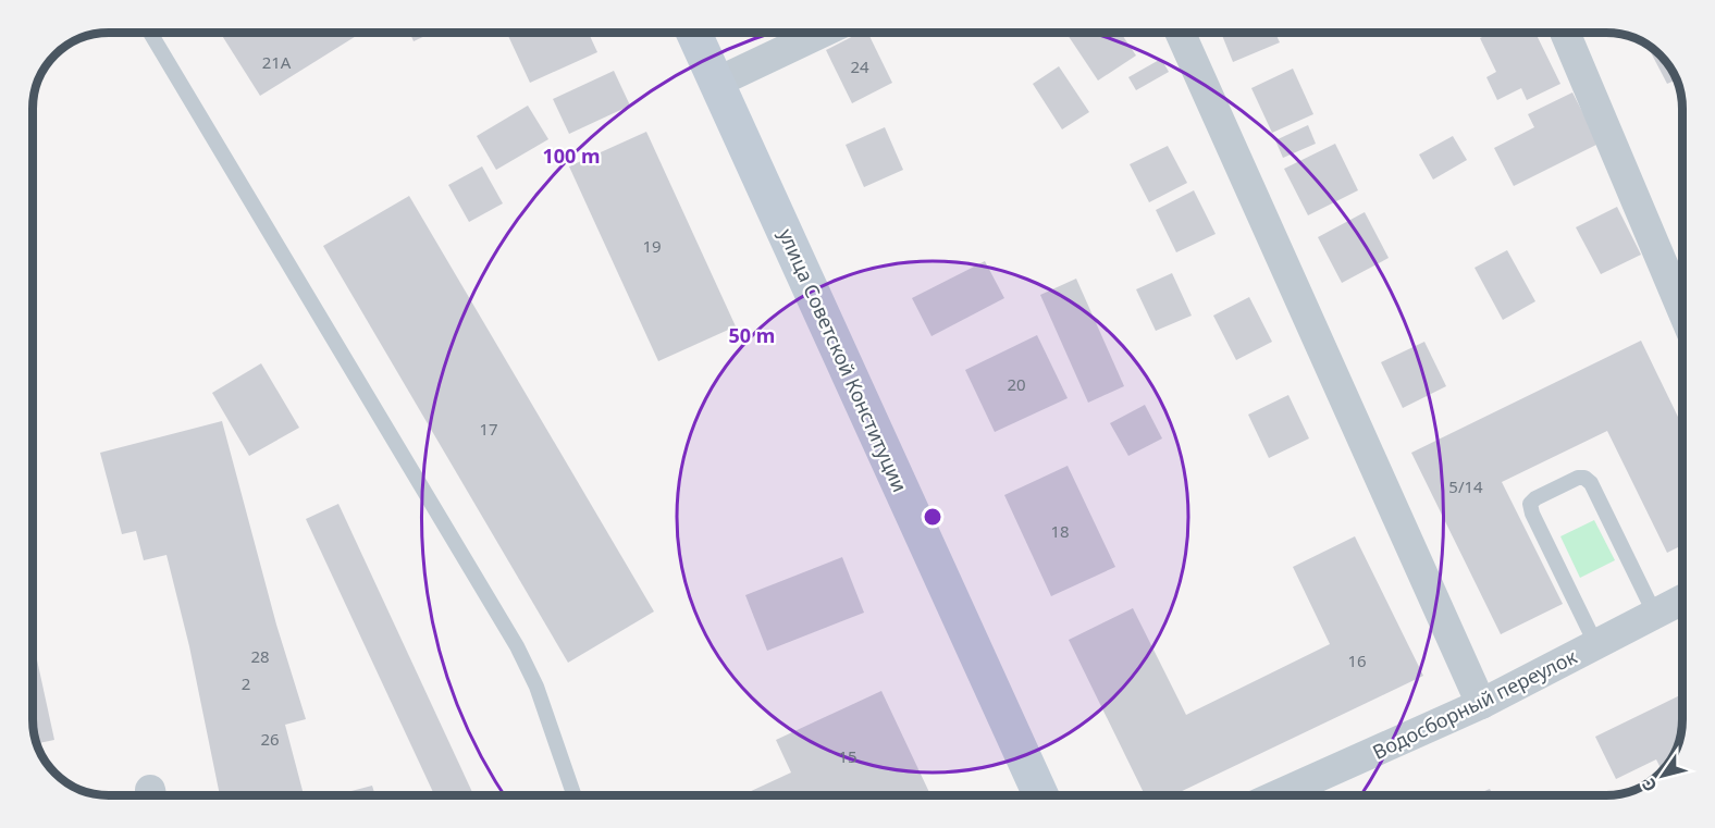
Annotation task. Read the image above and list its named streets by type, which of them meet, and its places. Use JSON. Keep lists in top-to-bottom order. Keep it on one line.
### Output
{"streets":{"main road":["улица Советской Конституции"],"street":["Водосборный переулок"]},"house_numbers":["21А","24","19","20","17","5/14","18","28","16","2","26","15"],"north":"bottom left","rings":["100 m","50 m"]}
